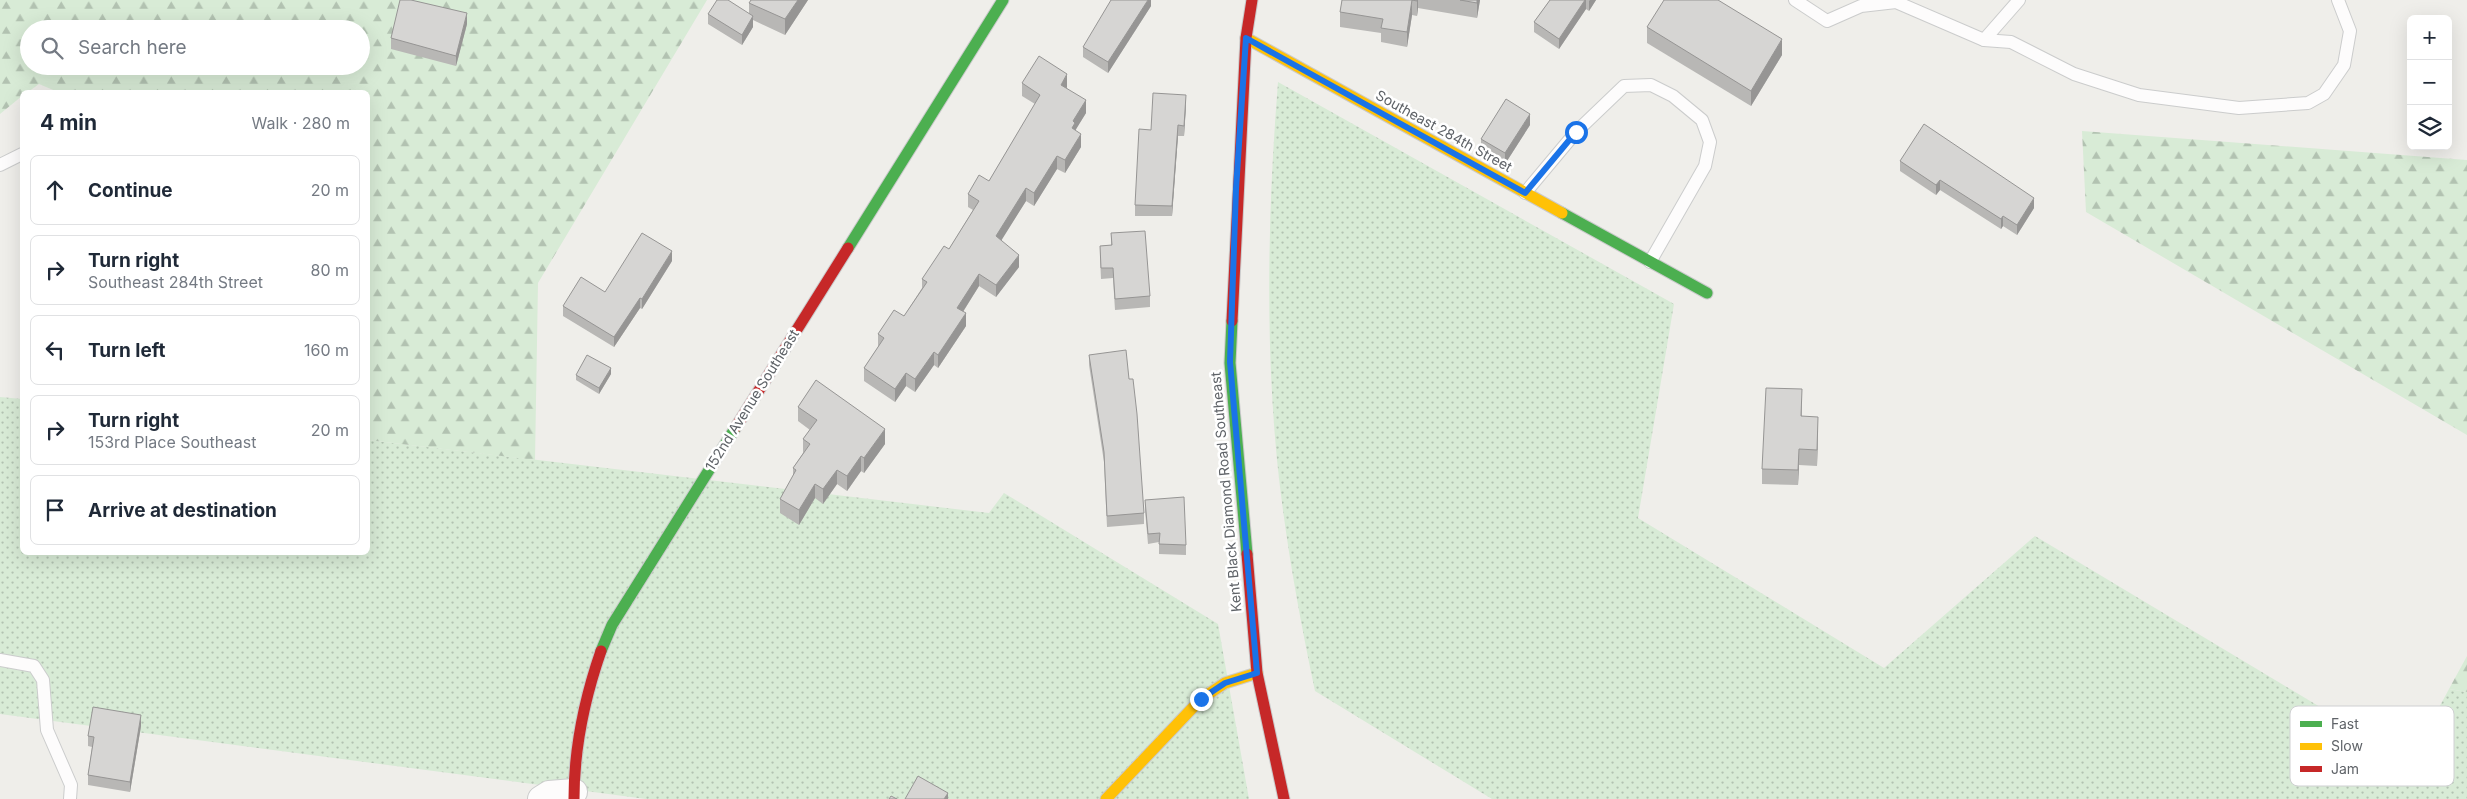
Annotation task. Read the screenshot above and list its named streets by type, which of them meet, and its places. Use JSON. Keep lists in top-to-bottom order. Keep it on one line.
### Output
{"streets":{"street":["Southeast 284th Street","152nd Avenue Southeast","Kent Black Diamond Road Southeast"]},"crossings":[["Southeast 284th Street","Kent Black Diamond Road Southeast"]],"legend":["Fast","Slow","Jam"],"page":{"map_buttons":["+","−"],"search":"Search here","heading":["4 min","Walk · 280 m"],"list":[["Continue","20 m"],["Turn right","Southeast 284th Street","80 m"],["Turn left","160 m"],["Turn right","153rd Place Southeast","20 m"],"Arrive at destination"]}}
